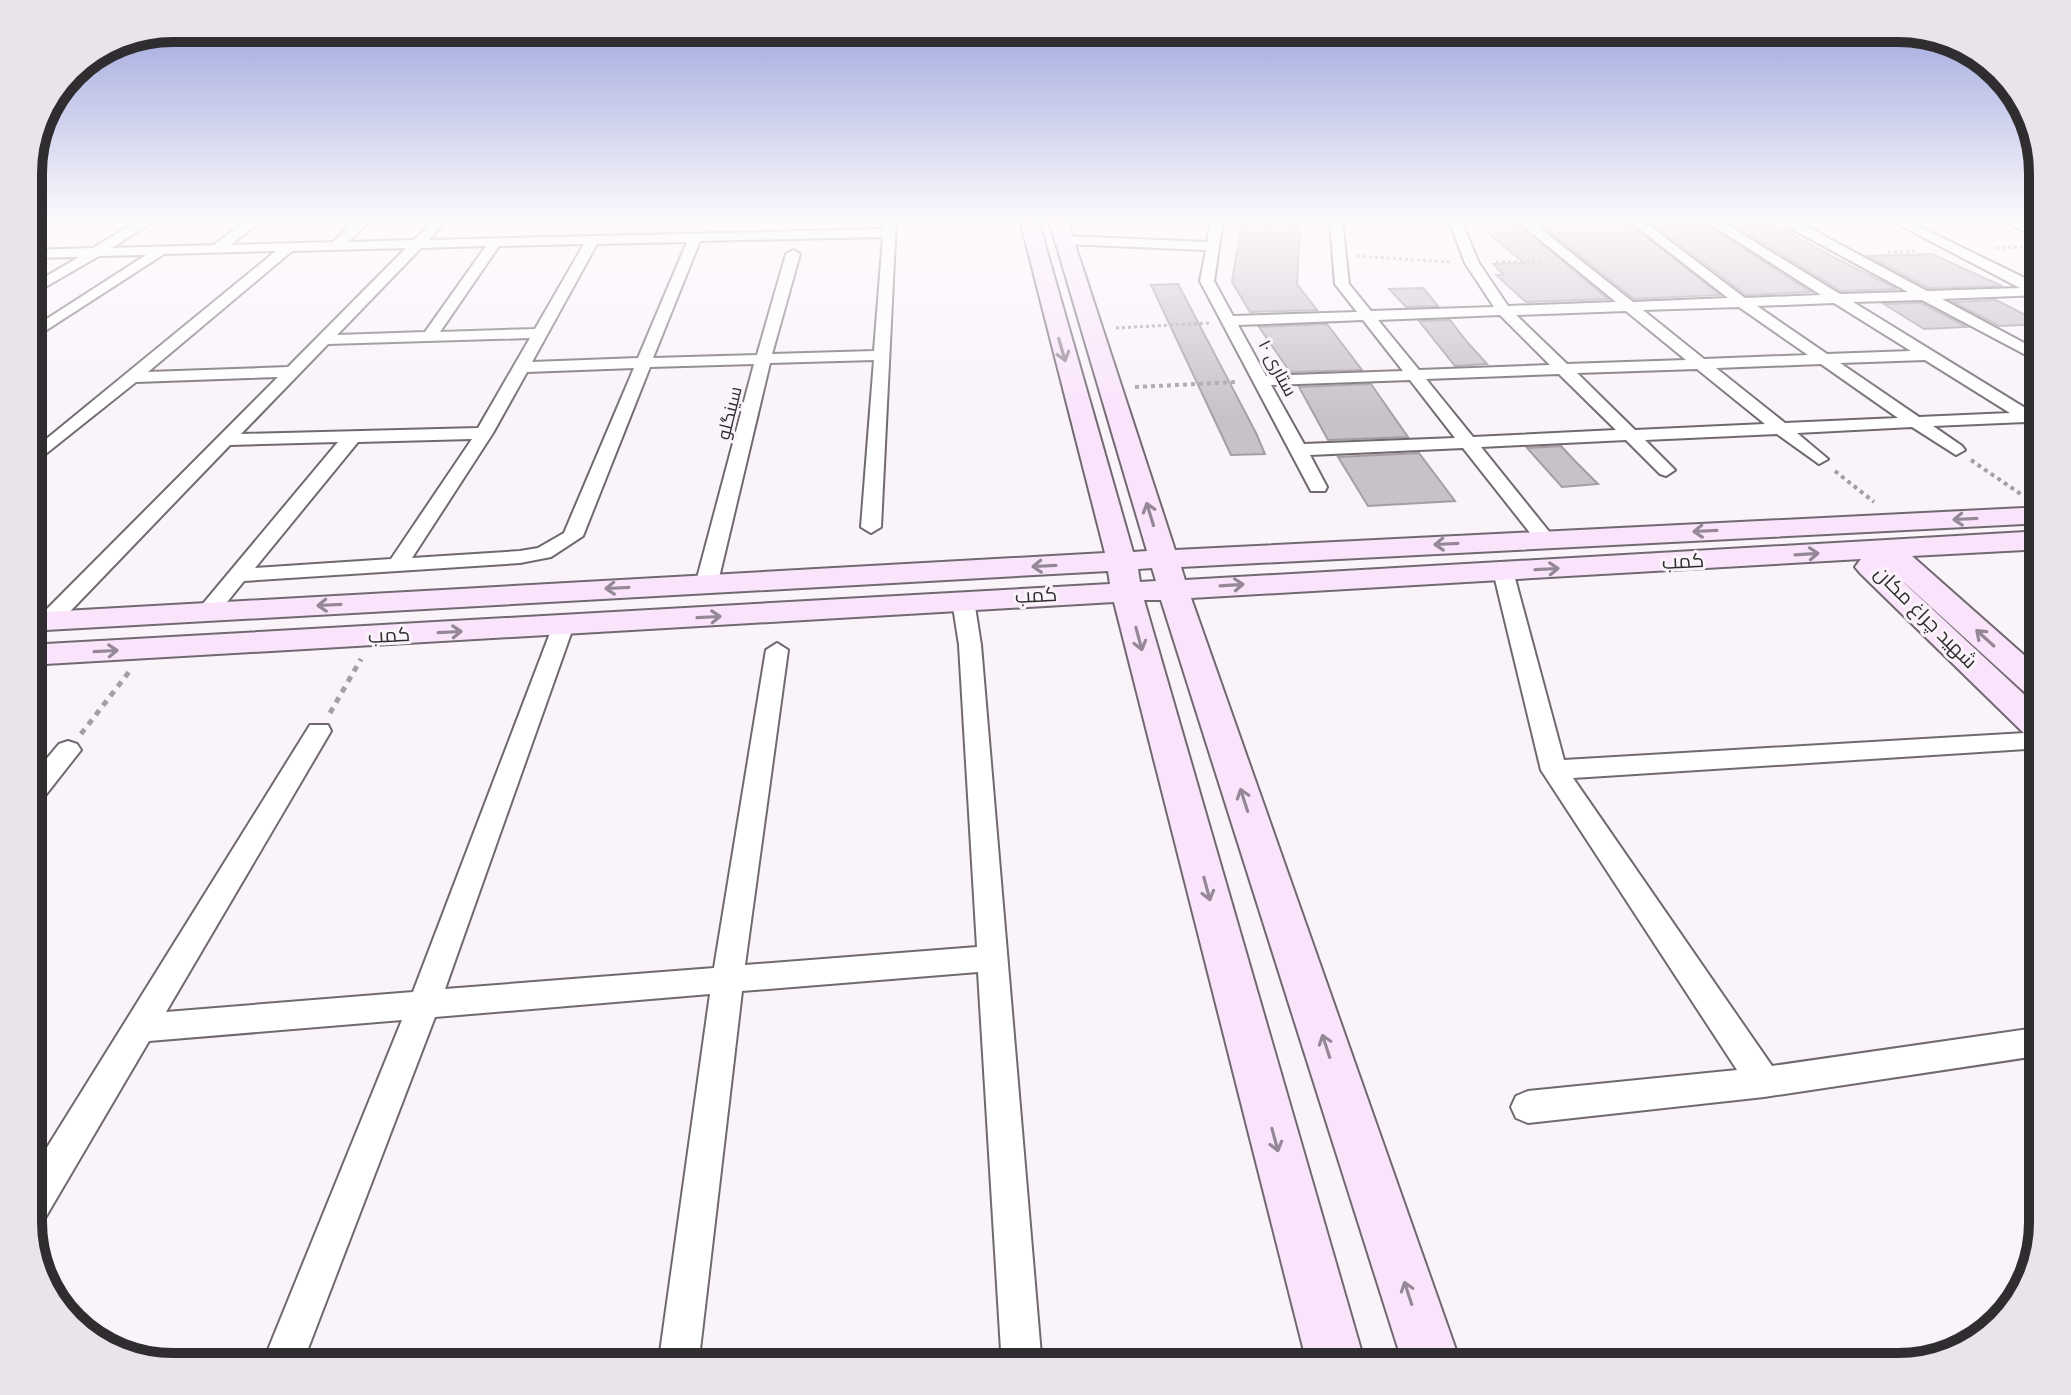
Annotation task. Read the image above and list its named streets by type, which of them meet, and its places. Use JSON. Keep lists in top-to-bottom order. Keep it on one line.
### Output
{"streets":{"street":["ستاری ۱۰","سینگلو","کمب","شهید چراغ مکان"]},"crossings":[["سینگلو","کمب"],["کمب","شهید چراغ مکان"]],"one_way":["شهید چراغ مکان"]}
